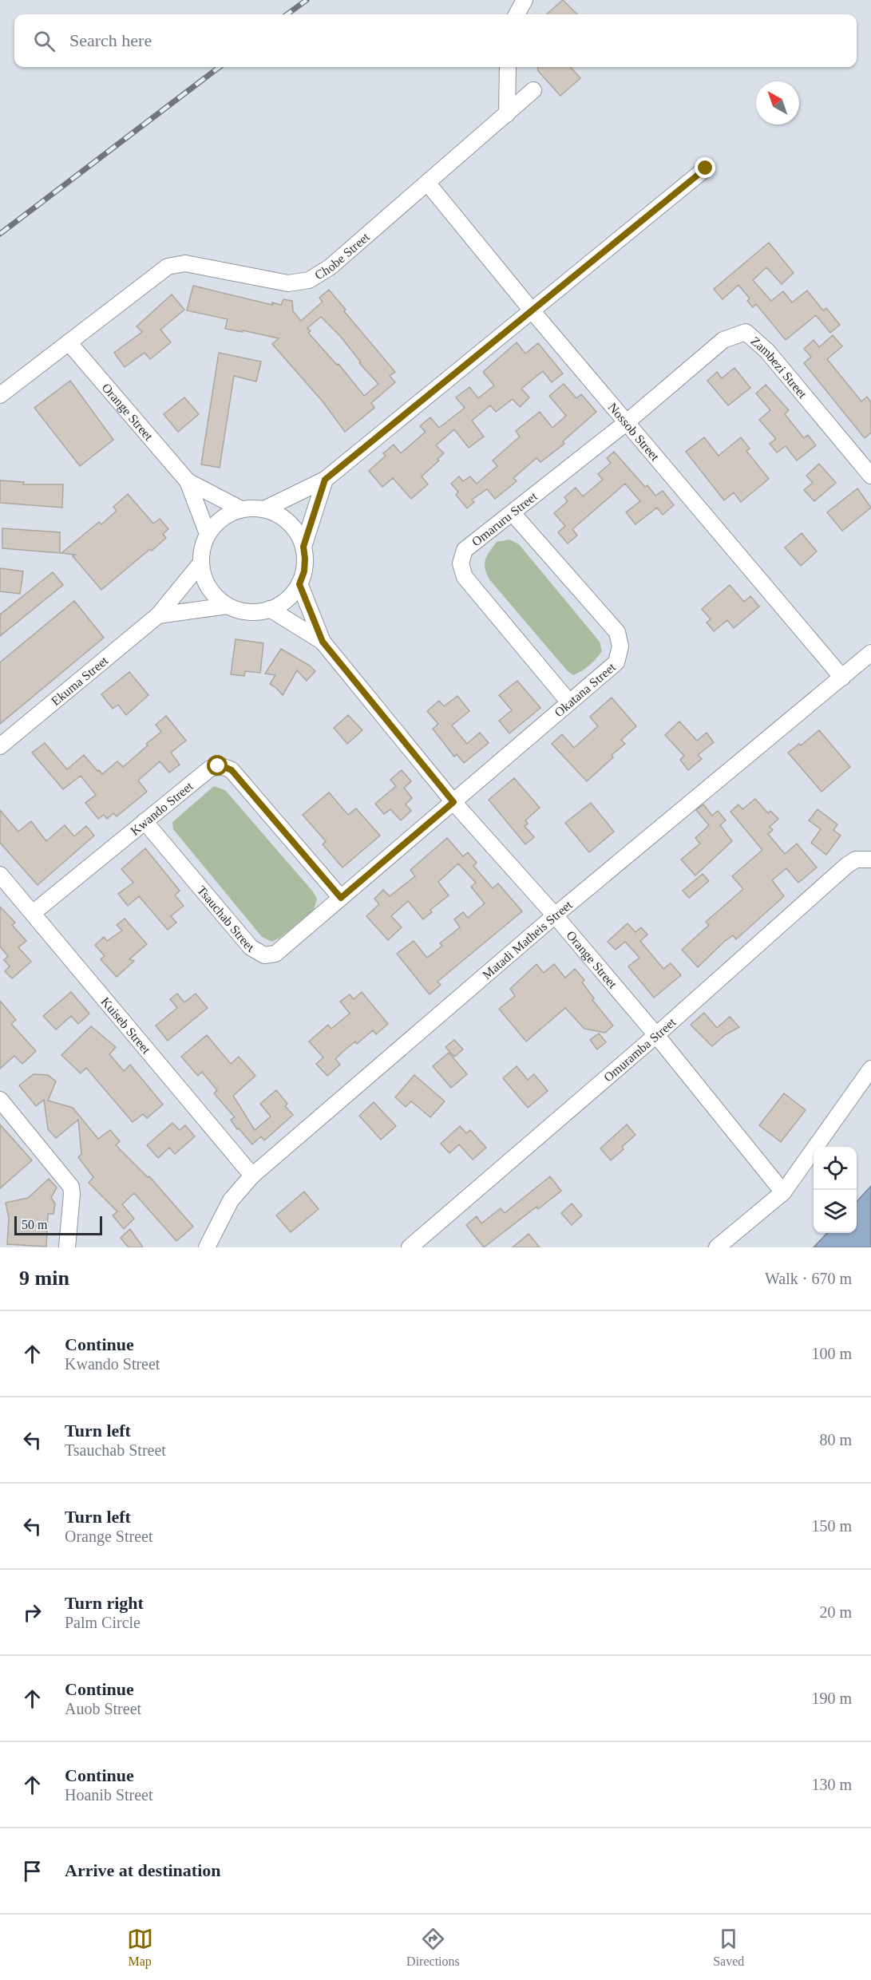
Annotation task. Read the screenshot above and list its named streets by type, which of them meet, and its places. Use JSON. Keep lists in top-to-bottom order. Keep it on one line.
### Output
{"streets":{"street":["Chobe Street","Zambezi Street","Orange Street","Nossob Street","Omaruru Street","Ekuma Street","Okatana Street","Kwando Street","Tsauchab Street","Matadi Matheis Street","Kuiseb Street","Omuramba Street"]},"crossings":[["Chobe Street","Orange Street"],["Chobe Street","Nossob Street"],["Zambezi Street","Nossob Street"],["Zambezi Street","Omaruru Street"],["Orange Street","Ekuma Street"],["Orange Street","Okatana Street"],["Orange Street","Tsauchab Street"],["Orange Street","Matadi Matheis Street"],["Orange Street","Omuramba Street"],["Nossob Street","Omaruru Street"],["Nossob Street","Matadi Matheis Street"],["Omaruru Street","Okatana Street"],["Okatana Street","Tsauchab Street"],["Kwando Street","Tsauchab Street"],["Kwando Street","Kuiseb Street"],["Matadi Matheis Street","Kuiseb Street"]],"scale_bar":"50 m","north":"top left","page":{"search":"Search here","scale":"50 m","heading":["9 min","Walk · 670 m"],"list":[["Continue","Kwando Street","100 m"],["Turn left","Tsauchab Street","80 m"],["Turn left","Orange Street","150 m"],["Turn right","Palm Circle","20 m"],["Continue","Auob Street","190 m"],["Continue","Hoanib Street","130 m"],"Arrive at destination"],"nav":["Map","Directions","Saved"]}}
